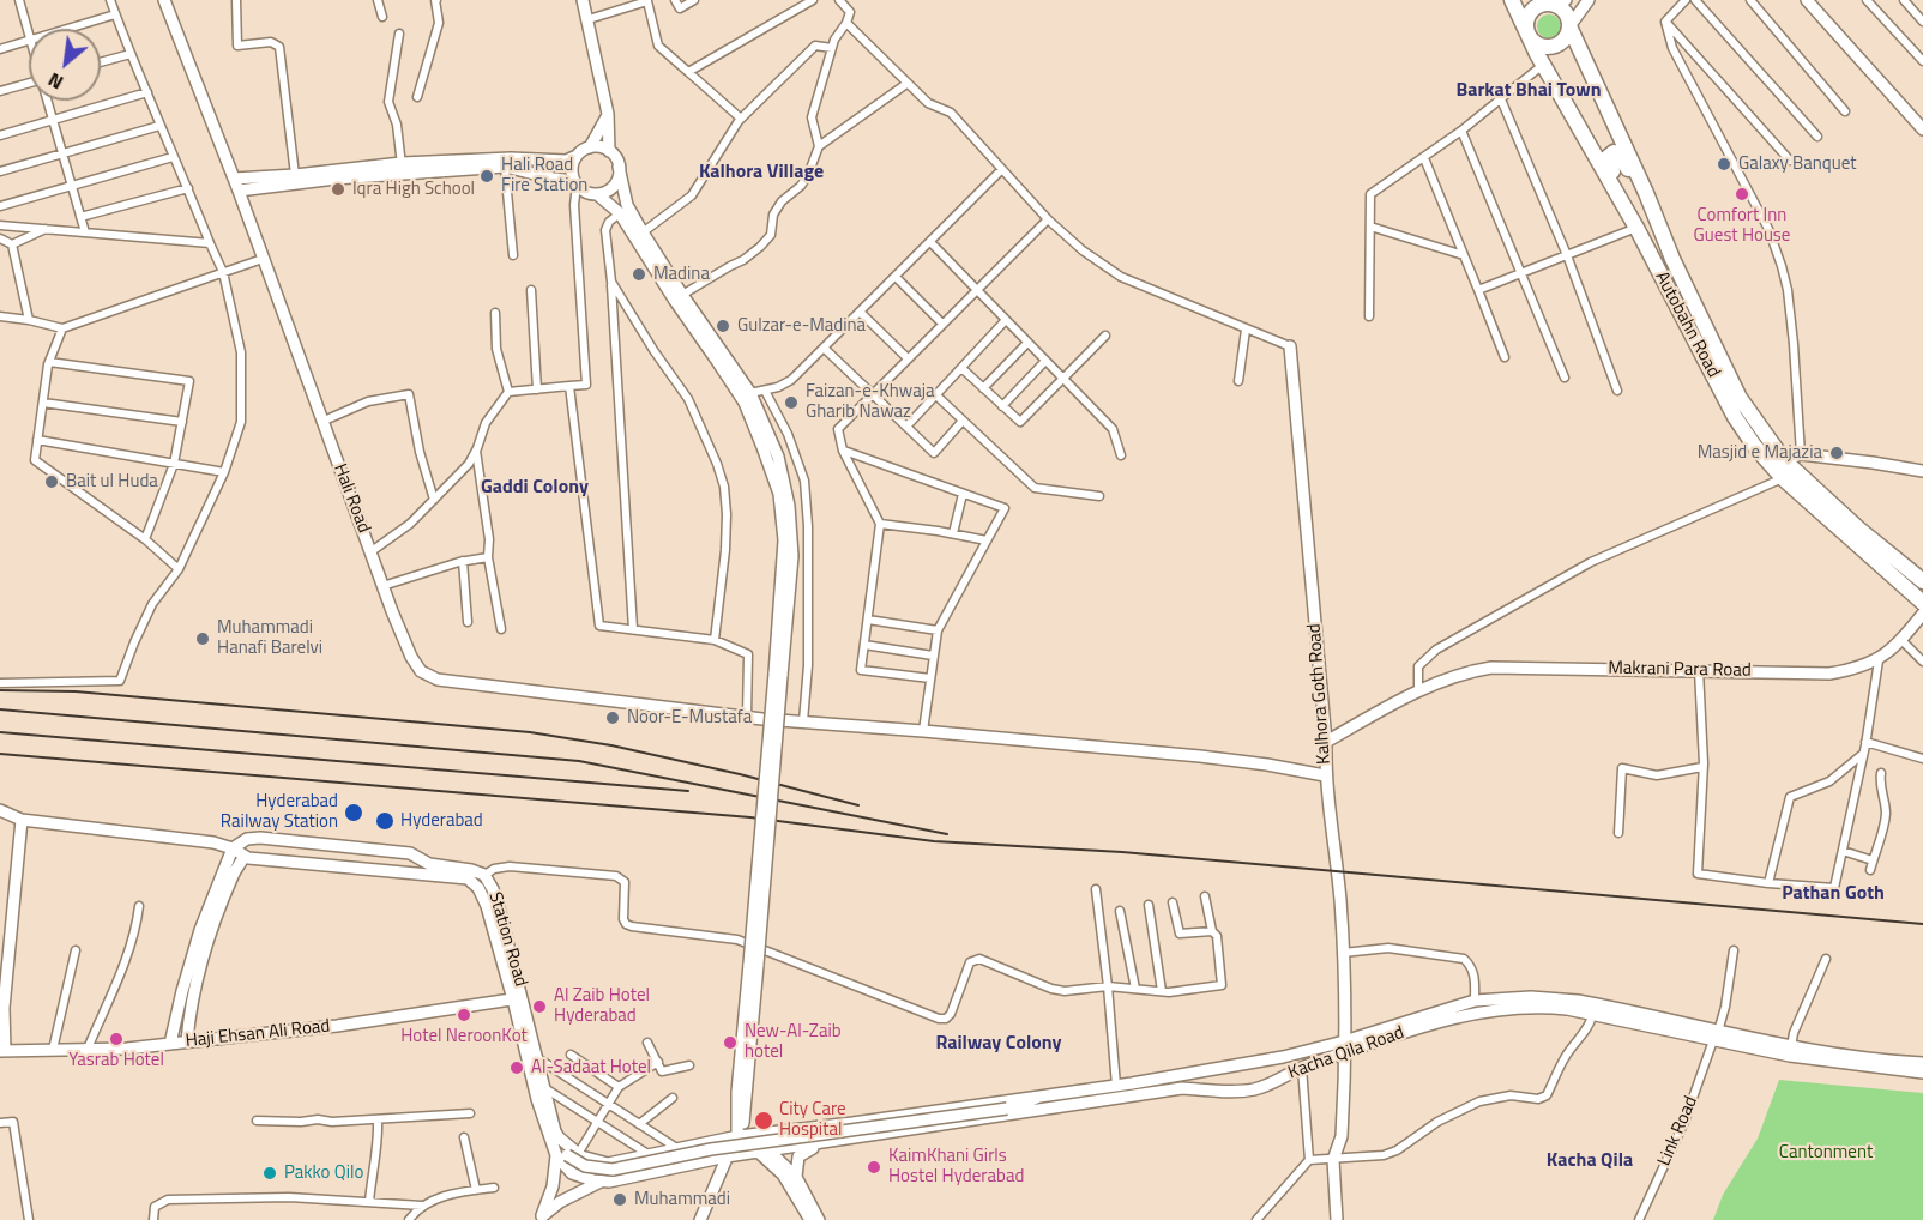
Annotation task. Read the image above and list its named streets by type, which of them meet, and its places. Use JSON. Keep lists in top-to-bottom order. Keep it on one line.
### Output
{"streets":{"highway":["Autobahn Road"],"street":["Hali Road","Makrani Para Road","Kalhora Goth Road","Station Road","Haji Ehsan Ali Road","Kacha Qila Road","Link Road"]},"crossings":[["Hali Road","Kalhora Goth Road"],["Makrani Para Road","Kalhora Goth Road"],["Kalhora Goth Road","Kacha Qila Road"],["Station Road","Haji Ehsan Ali Road"],["Kacha Qila Road","Link Road"]],"districts":["Barkat Bhai Town","Kalhora Village","Gaddi Colony","Pathan Goth","Railway Colony","Kacha Qila"],"parks":["Cantonment"],"places":["Galaxy Banquet","Hali Road Fire Station","Iqra High School","Comfort Inn Guest House","Madina","Gulzar-e-Madina","Faizan-e-Khwaja Gharib Nawaz","Masjid e Majazia","Bait ul Huda","Muhammadi Hanafi Barelvi","Noor-E-Mustafa","Hyderabad Railway Station","Hyderabad","Al Zaib Hotel Hyderabad","Hotel NeroonKot","Yasrab Hotel","New-Al-Zaib hotel","Al-Sadaat Hotel","City Care Hospital","KaimKhani Girls Hostel Hyderabad","Pakko Qilo","Muhammadi"],"north":"bottom left"}
